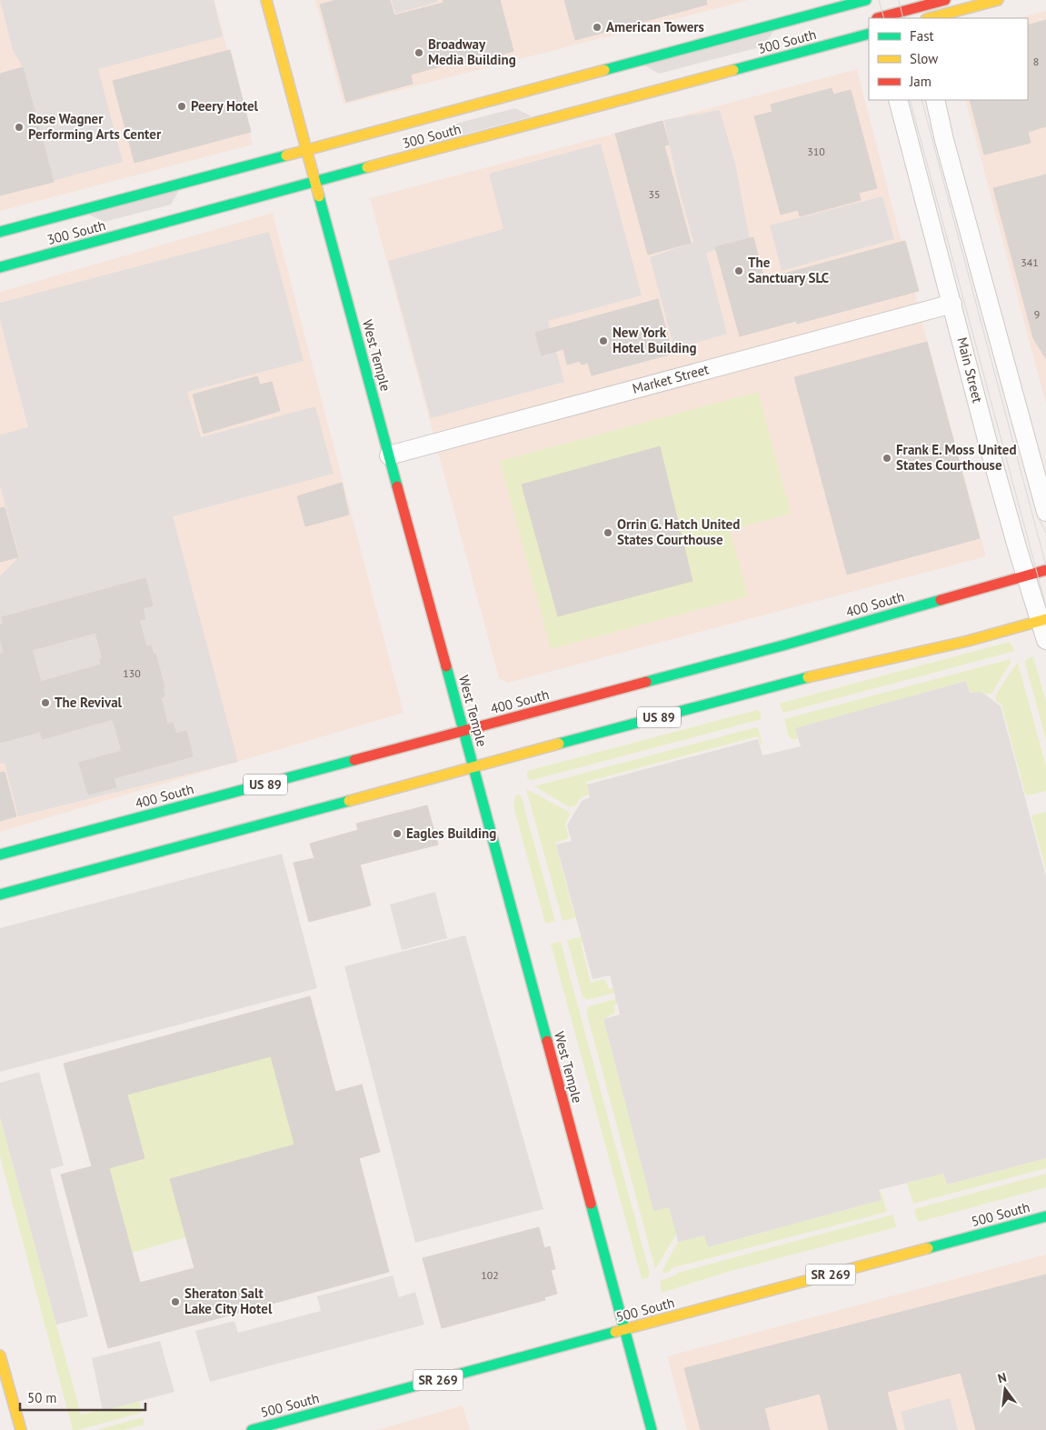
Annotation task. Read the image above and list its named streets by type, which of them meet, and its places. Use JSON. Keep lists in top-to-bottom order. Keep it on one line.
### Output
{"streets":{"main road":["300 South","West Temple","400 South","US 89","500 South","SR 269"],"street":["Main Street","Market Street"]},"crossings":[["300 South","West Temple"],["West Temple","Market Street"],["West Temple","400 South"],["West Temple","US 89"],["West Temple","500 South"],["Main Street","Market Street"],["Main Street","400 South"],["Main Street","US 89"]],"places":["American Towers","Broadway Media Building","Peery Hotel","Rose Wagner Performing Arts Center","The Sanctuary SLC","New York Hotel Building","Frank E. Moss United States Courthouse","Orrin G. Hatch United States Courthouse","The Revival","Eagles Building","Sheraton Salt Lake City Hotel"],"house_numbers":["8","310","35","341","9","130","102"],"legend":["Fast","Slow","Jam"],"scale_bar":"50 m","north":"top"}
